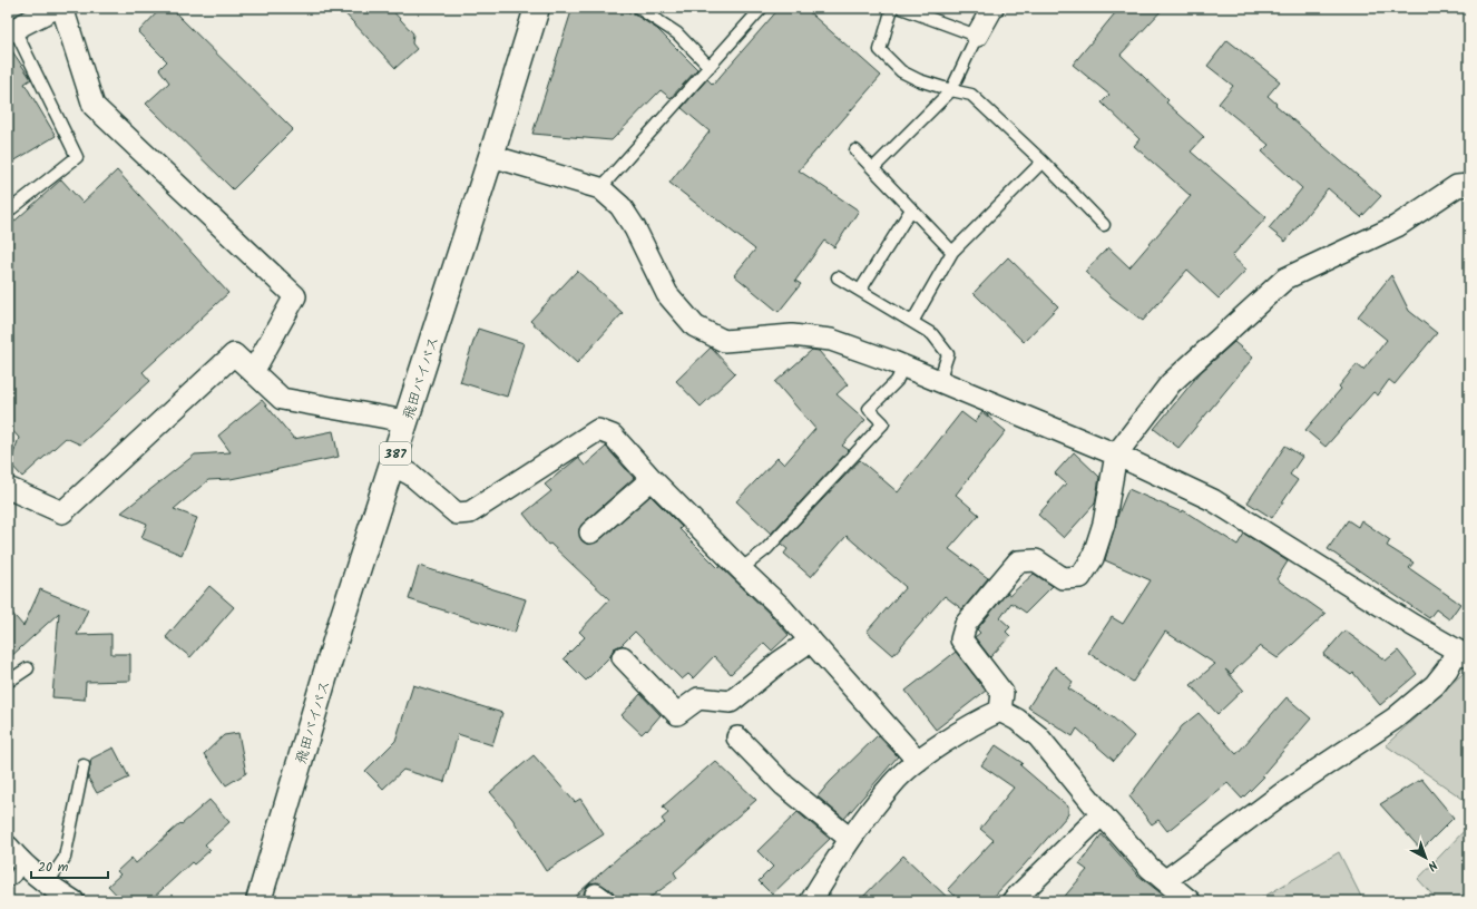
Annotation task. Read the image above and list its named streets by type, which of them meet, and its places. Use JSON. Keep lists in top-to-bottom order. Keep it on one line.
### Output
{"streets":{"highway":["飛田バイパス","387"]},"scale_bar":"20 m","north":"bottom right"}
